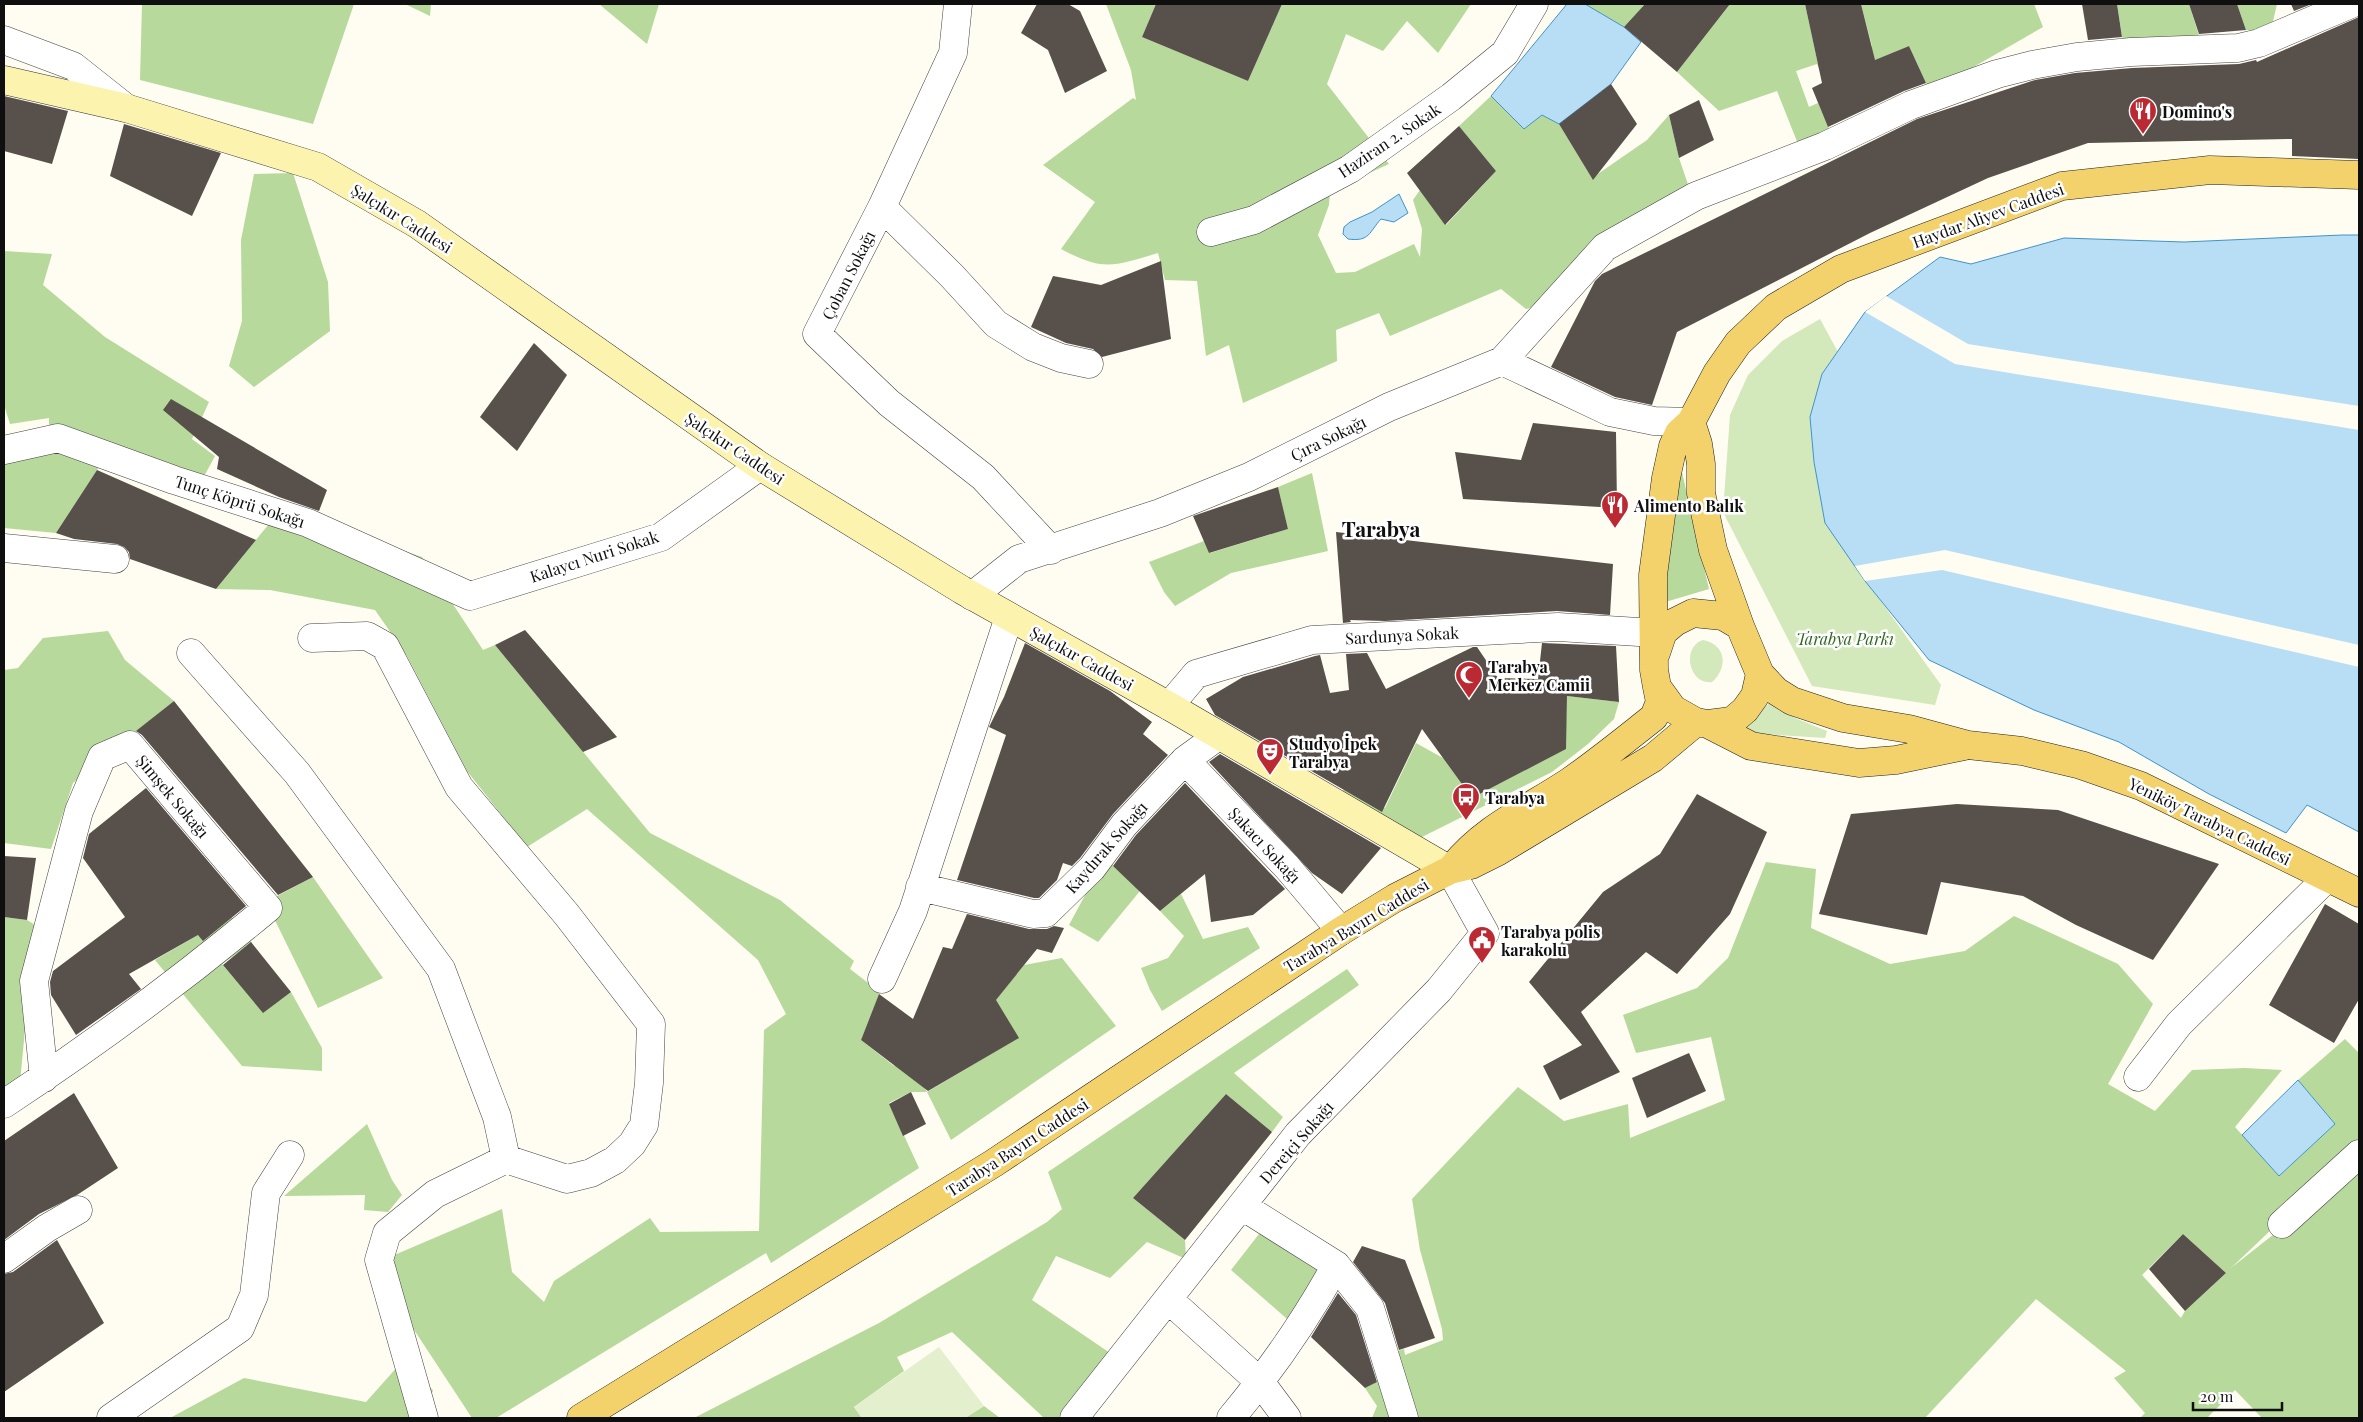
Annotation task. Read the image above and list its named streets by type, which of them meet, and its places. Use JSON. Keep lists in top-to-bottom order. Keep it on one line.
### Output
{"streets":{"main road":["Haydar Aliyev Caddesi","Şalçıkır Caddesi","Yeniköy Tarabya Caddesi","Tarabya Bayırı Caddesi"],"street":["Haziran 2. Sokak","Çoban Sokağı","Çıra Sokağı","Tunç Köprü Sokağı","Kalaycı Nuri Sokak","Sardunya Sokak","Şimşek Sokağı","Şakacı Sokağı","Kaydırak Sokağı","Dereiçi Sokağı"]},"crossings":[["Haydar Aliyev Caddesi","Sardunya Sokak"],["Haydar Aliyev Caddesi","Tarabya Bayırı Caddesi"],["Şalçıkır Caddesi","Çıra Sokağı"],["Şalçıkır Caddesi","Kalaycı Nuri Sokak"],["Şalçıkır Caddesi","Sardunya Sokak"],["Şalçıkır Caddesi","Kaydırak Sokağı"],["Şalçıkır Caddesi","Tarabya Bayırı Caddesi"],["Şalçıkır Caddesi","Dereiçi Sokağı"],["Çoban Sokağı","Çıra Sokağı"],["Tunç Köprü Sokağı","Kalaycı Nuri Sokak"],["Sardunya Sokak","Tarabya Bayırı Caddesi"],["Şakacı Sokağı","Kaydırak Sokağı"],["Şakacı Sokağı","Tarabya Bayırı Caddesi"],["Tarabya Bayırı Caddesi","Dereiçi Sokağı"]],"districts":["Tarabya"],"parks":["Tarabya Parkı"],"places":{"restaurant":["Domino's","Alimento Balık"],"mosque":["Tarabya Merkez Camii"],"theatre":["Studyo İpek Tarabya"],"bus stop":["Tarabya"],"public building":["Tarabya polis karakolu"]},"scale_bar":"20 m"}
